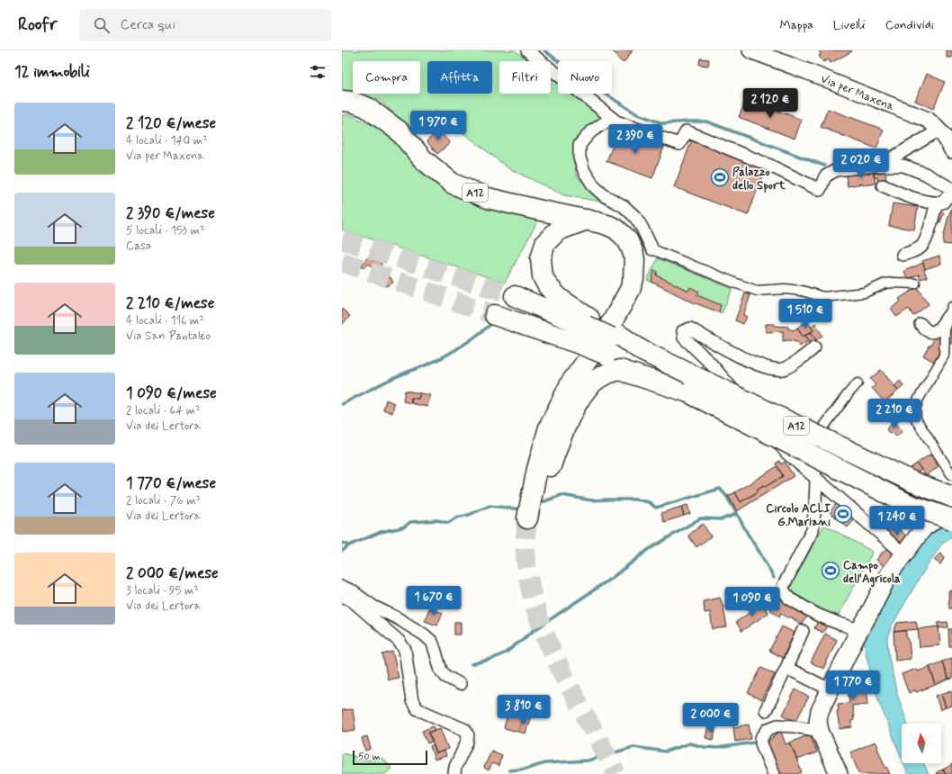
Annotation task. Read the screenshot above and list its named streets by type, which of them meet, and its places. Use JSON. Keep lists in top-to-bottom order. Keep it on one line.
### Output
{"streets":{"highway":["A12"],"street":["Via per Maxena"]},"places":{"sports":["Palazzo dello Sport","Circolo ACLI G.Mariani","Campo dell'Agricola"]},"scale_bar":"50 m","north":"top","page":{"header":"Roofr","search":"Cerca qui","nav":["Mappa","Livelli","Condividi"],"heading":"12 immobili","chip":["Compra","Affitta","Filtri","Nuovo"],"price":["2 120 €","1 970 €","2 390 €","2 020 €","1 510 €","2 210 €","1 240 €","1 670 €","1 090 €","1 770 €","3 810 €","2 000 €"],"list":[{"name":"2 120 €/mese","note":"4 locali · 140 m² · Via per Maxena"},{"name":"2 390 €/mese","note":"5 locali · 153 m² · Casa"},{"name":"2 210 €/mese","note":"4 locali · 116 m² · Via San Pantaleo"},{"name":"1 090 €/mese","note":"2 locali · 64 m² · Via dei Lertora"},{"name":"1 770 €/mese","note":"2 locali · 76 m² · Via dei Lertora"},{"name":"2 000 €/mese","note":"3 locali · 95 m² · Via dei Lertora"}],"scale":"50 m"}}
